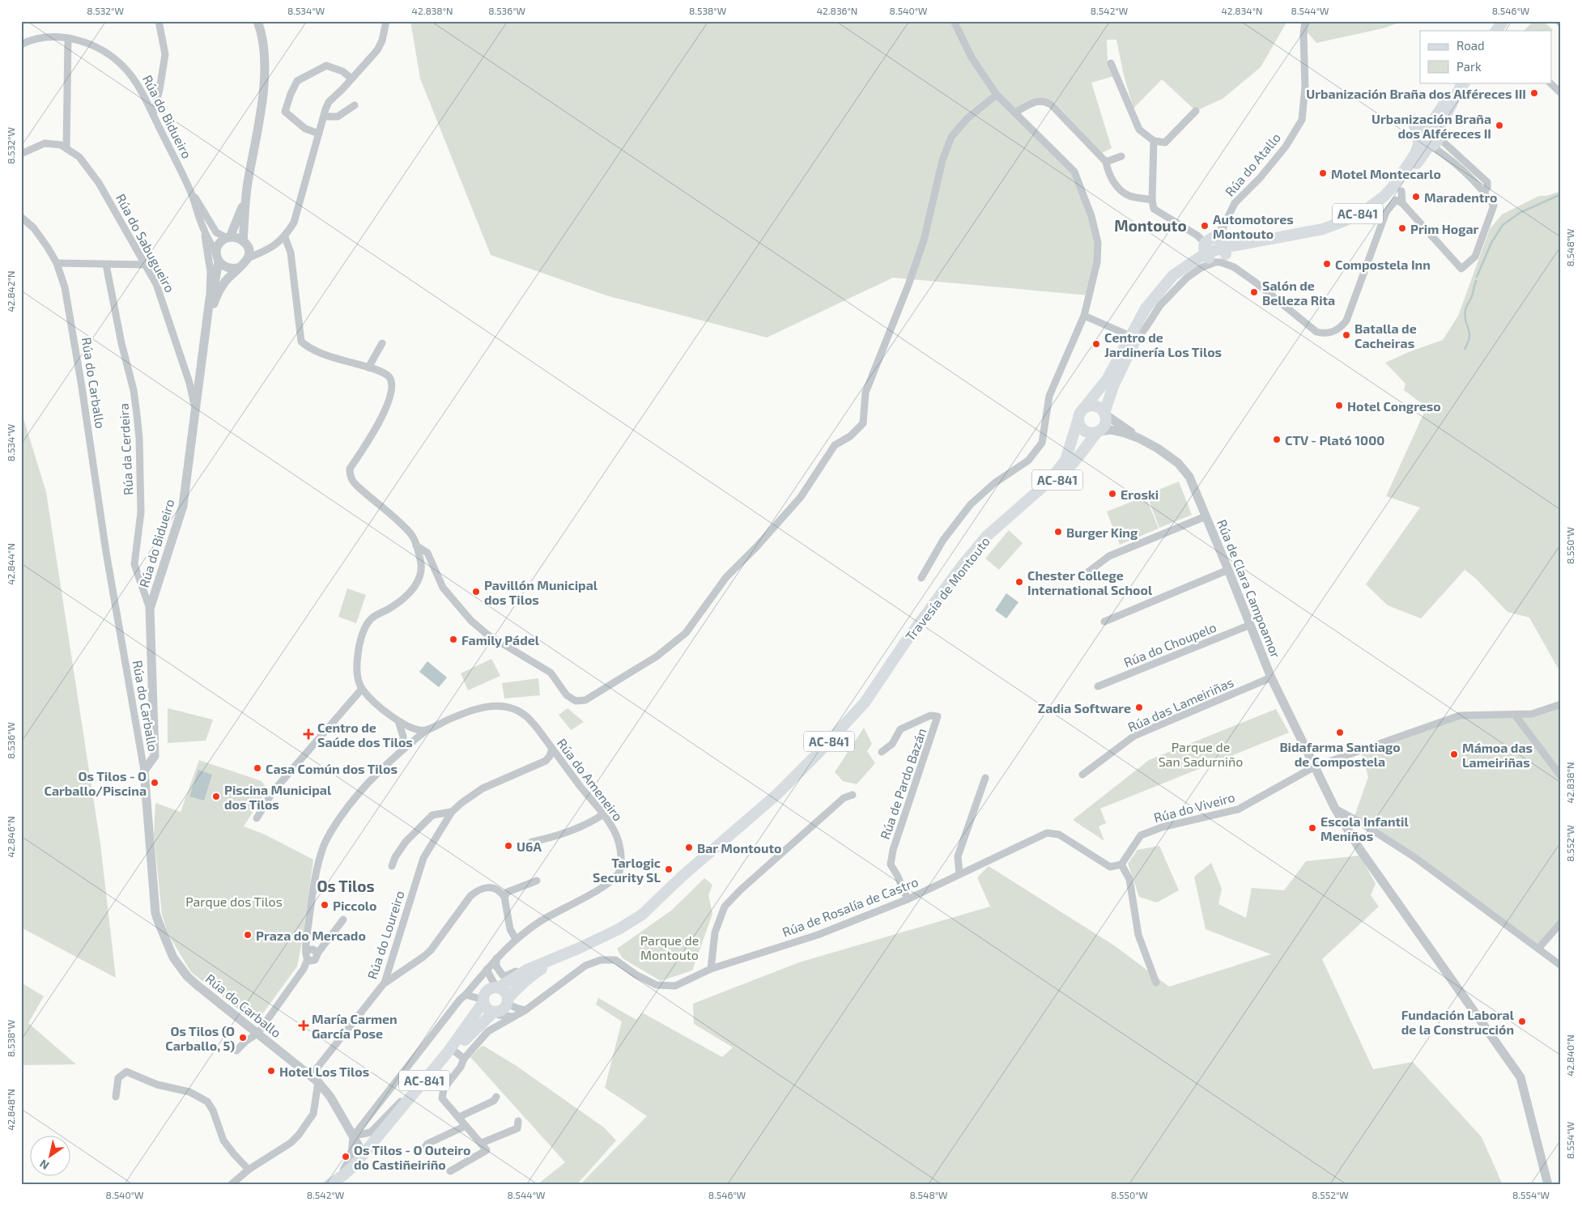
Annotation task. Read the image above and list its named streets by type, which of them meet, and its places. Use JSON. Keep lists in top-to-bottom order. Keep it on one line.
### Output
{"streets":{"main road":["AC-841","Travesía de Montouto"],"street":["Rúa do Bidueiro","Rúa do Atallo","Rúa do Sabugueiro","Rúa do Carballo","Rúa da Cerdeira","Rúa de Clara Campoamor","Rúa do Choupelo","Rúa das Lameiriñas","Rúa do Ameneiro","Rúa de Pardo Bazán","Rúa do Viveiro","Rúa de Rosalía de Castro","Rúa do Loureiro"]},"crossings":[["Rúa do Bidueiro","Rúa do Sabugueiro"],["Rúa do Bidueiro","Rúa do Carballo"],["Rúa do Bidueiro","Rúa da Cerdeira"],["Rúa do Atallo","Travesía de Montouto"],["AC-841","Rúa do Carballo"],["AC-841","Travesía de Montouto"],["Rúa do Carballo","Rúa do Ameneiro"],["Rúa do Carballo","Rúa do Loureiro"],["Rúa de Clara Campoamor","Rúa do Choupelo"],["Rúa de Clara Campoamor","Rúa das Lameiriñas"],["Rúa de Clara Campoamor","Rúa do Viveiro"],["Rúa do Ameneiro","Rúa do Loureiro"],["Rúa de Pardo Bazán","Rúa de Rosalía de Castro"],["Rúa do Viveiro","Rúa de Rosalía de Castro"]],"districts":["Montouto","Os Tilos"],"parks":["Parque de San Sadurniño","Parque dos Tilos","Parque de Montouto"],"places":{"other":["Urbanización Braña dos Alféreces III","Urbanización Braña dos Alféreces II","Motel Montecarlo","Maradentro","Automotores Montouto","Prim Hogar","Compostela Inn","Salón de Belleza Rita","Batalla de Cacheiras","Centro de Jardinería Los Tilos","Hotel Congreso","CTV - Plató 1000","Eroski","Burger King","Chester College International School","Pavillón Municipal dos Tilos","Family Pádel","Zadia Software","Bidafarma Santiago de Compostela","Mámoa das Lameiriñas","Casa Común dos Tilos","Os Tilos - O Carballo/Piscina","Piscina Municipal dos Tilos","Escola Infantil Meniños","U6A","Bar Montouto","Tarlogic Security SL","Piccolo","Praza do Mercado","Fundación Laboral de la Construcción","Os Tilos (O Carballo, 5)","Hotel Los Tilos","Os Tilos - O Outeiro do Castiñeiriño"],"health":["Centro de Saúde dos Tilos","María Carmen García Pose"]},"legend":["Road","Park"],"north":"bottom left","coordinates":["8.532°W","8.534°W","42.838°N","8.536°W","8.538°W","42.836°N","8.540°W","8.542°W","42.834°N","8.544°W","8.546°W","8.548°W","42.842°N","8.550°W","42.844°N","42.846°N","8.552°W","42.840°N","42.848°N","8.554°W"]}
